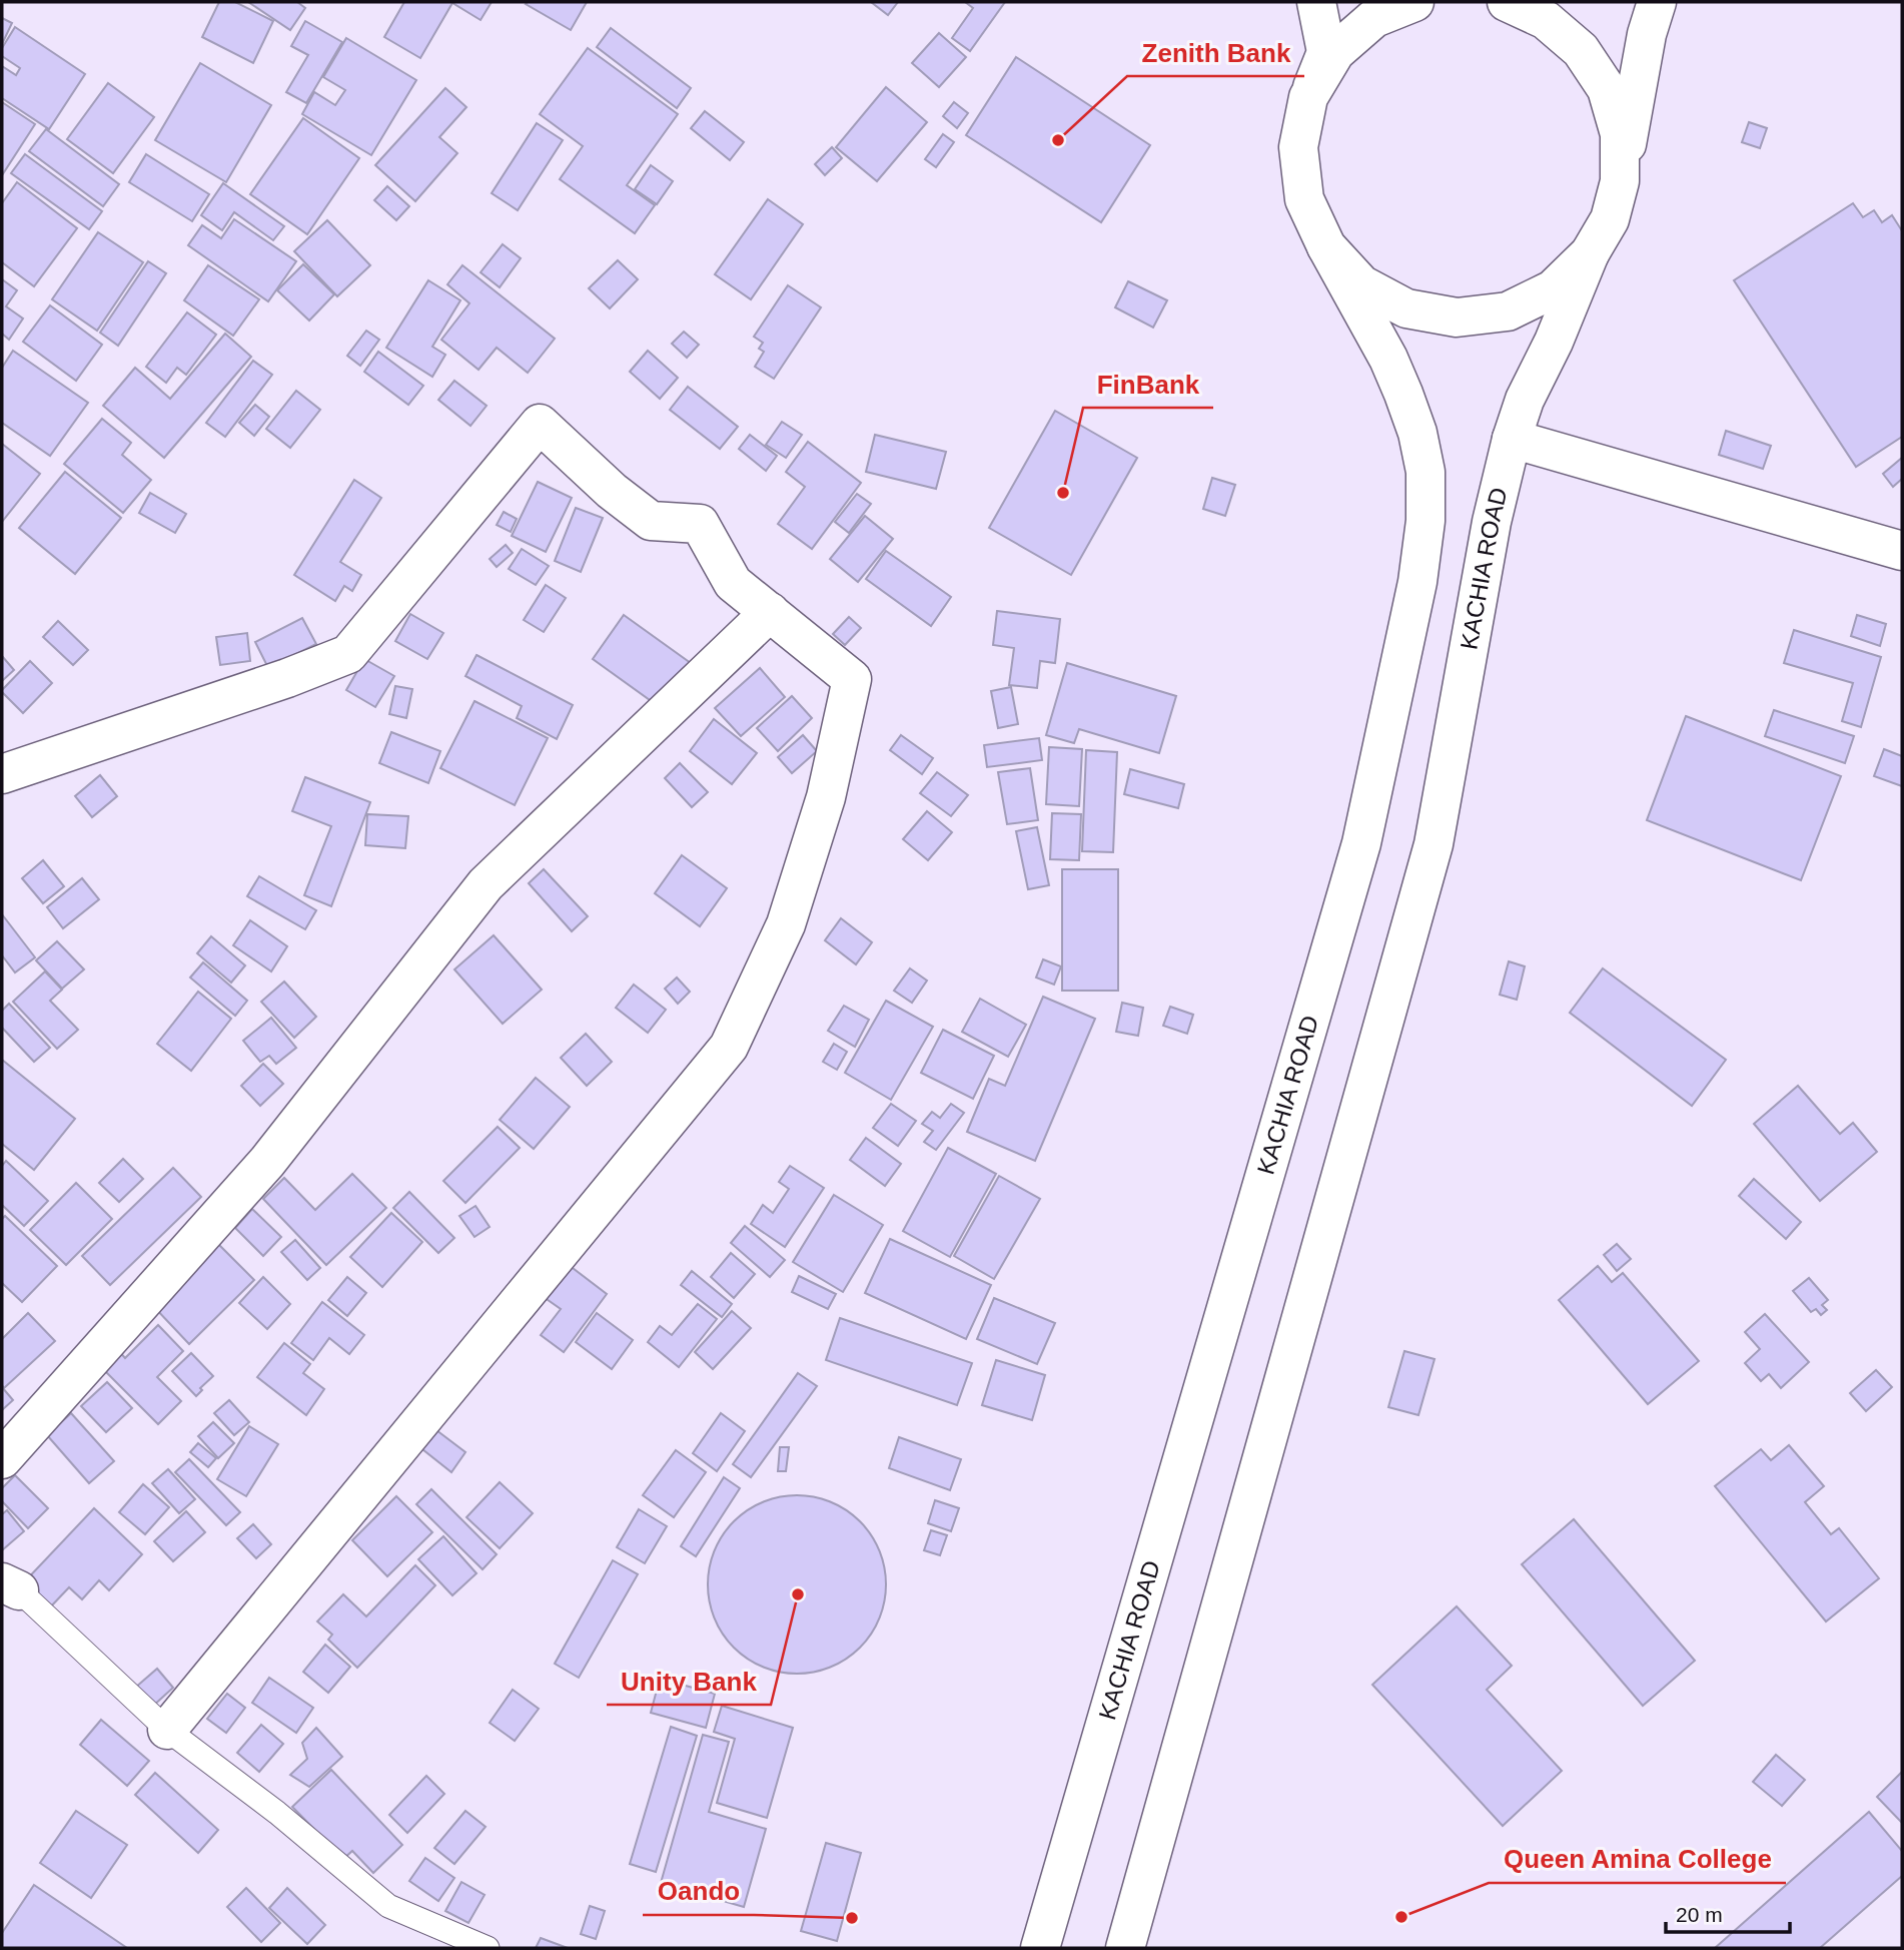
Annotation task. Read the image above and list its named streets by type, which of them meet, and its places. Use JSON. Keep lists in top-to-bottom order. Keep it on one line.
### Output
{"streets":{"main road":["KACHIA ROAD"]},"places":["Zenith Bank","FinBank","Unity Bank","Queen Amina College","Oando"],"scale_bar":"20 m"}
